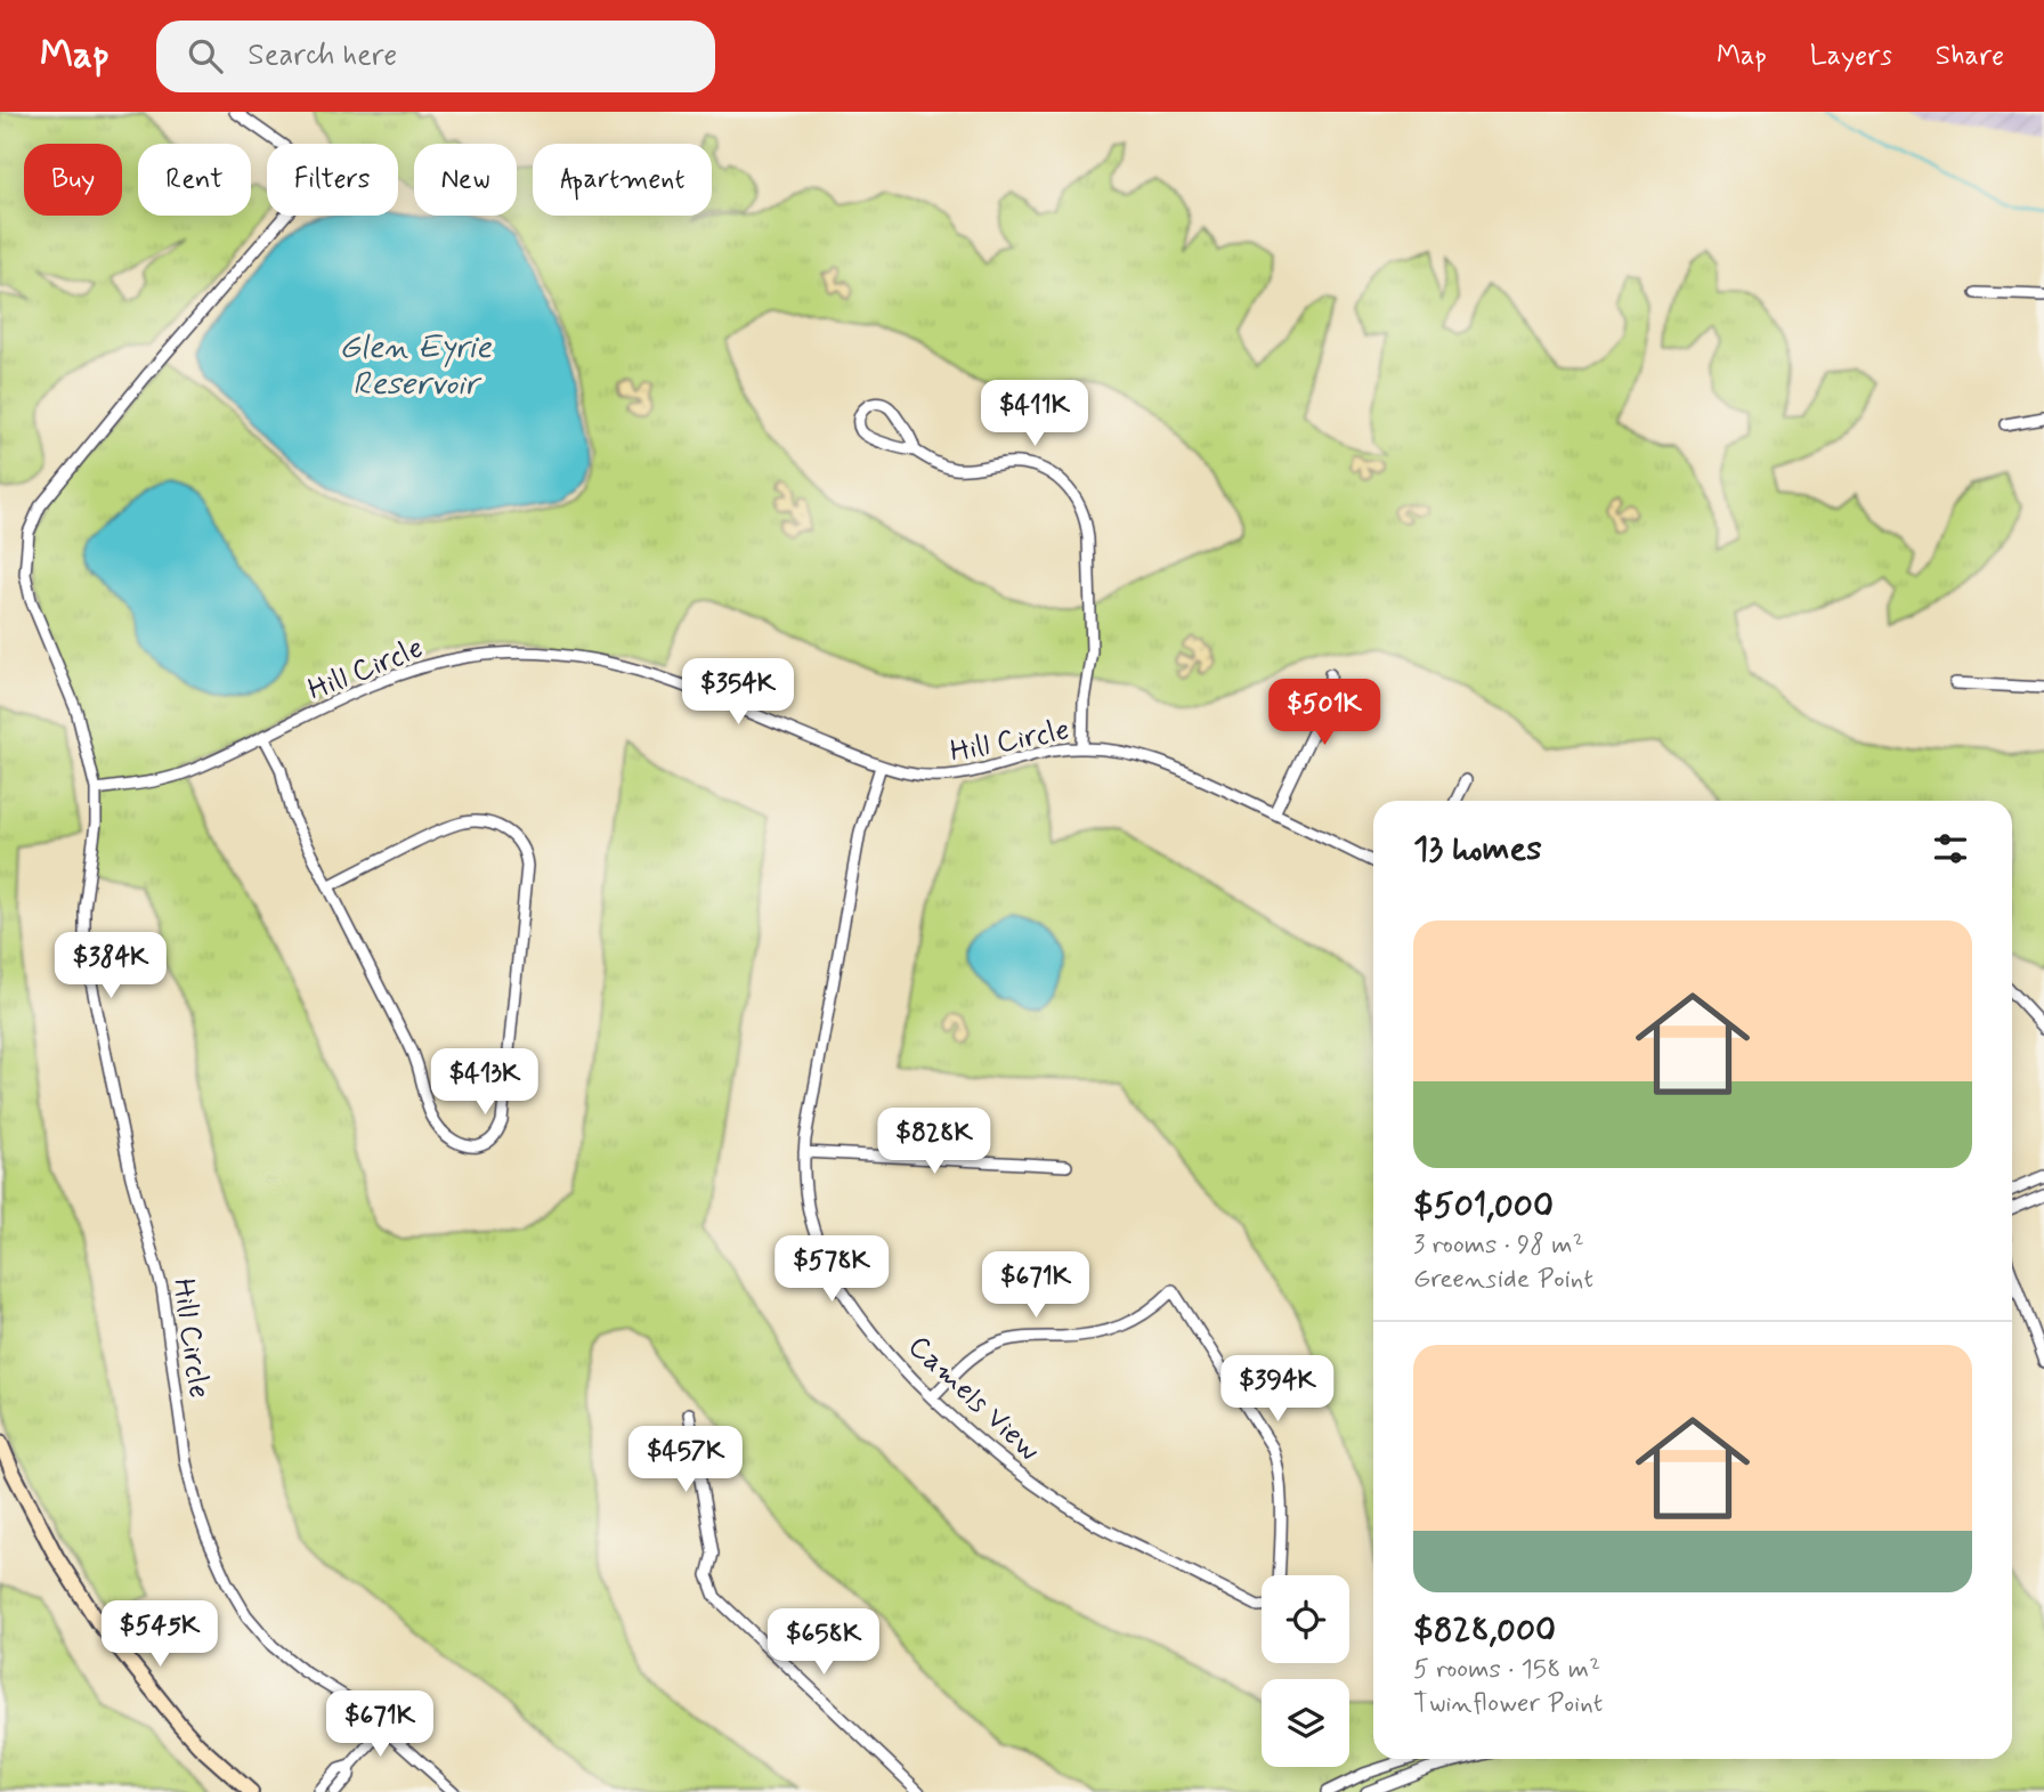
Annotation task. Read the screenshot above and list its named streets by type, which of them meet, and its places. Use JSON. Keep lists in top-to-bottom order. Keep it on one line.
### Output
{"streets":{"street":["Hill Circle","Camels View"]},"crossings":[["Hill Circle","Camels View"]],"water":["Glen Eyrie Reservoir"],"page":{"header":"Map","search":"Search here","nav":["Map","Layers","Share"],"chip":["Buy","Rent","Filters","New","Apartment"],"price":["$411K","$354K","$501K","$384K","$413K","$828K","$578K","$671K","$394K","$457K","$545K","$658K","$671K"],"heading":"13 homes","list":[{"name":"$501,000","note":"3 rooms · 98 m² · Greenside Point"},{"name":"$828,000","note":"5 rooms · 158 m² · Twinflower Point"}]}}
